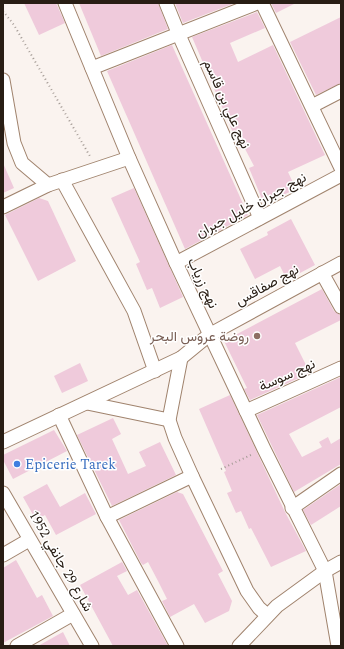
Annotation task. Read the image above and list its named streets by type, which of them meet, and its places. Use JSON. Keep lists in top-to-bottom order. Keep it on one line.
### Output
{"streets":{"street":["نهج علي بن قاسم","نهج جبران خليل جبران","نهج زرياب","نهج صفاقس","نهج سوسة","شارع 29 جانفي 1952"]},"crossings":[["نهج علي بن قاسم","نهج جبران خليل جبران"],["نهج جبران خليل جبران","نهج زرياب"],["نهج زرياب","نهج صفاقس"],["نهج زرياب","نهج سوسة"]],"places":["روضة عروس البحر","Epicerie Tarek"]}
